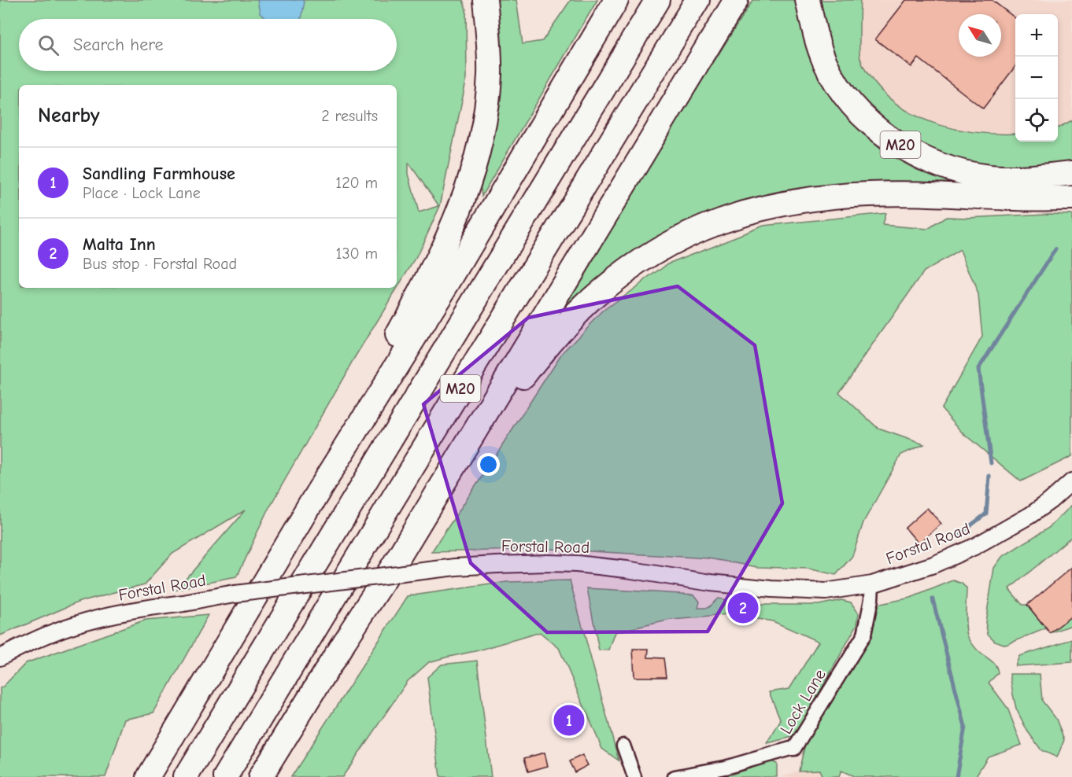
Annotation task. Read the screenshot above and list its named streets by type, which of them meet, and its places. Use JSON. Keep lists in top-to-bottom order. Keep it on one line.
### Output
{"streets":{"highway":["M20"],"street":["Forstal Road","Lock Lane"]},"crossings":[["Forstal Road","Lock Lane"]],"north":"top left","page":{"map_buttons":["+","−"],"search":"Search here","heading":["Nearby","2 results"],"list":[{"mark":"1","name":"Sandling Farmhouse","note":"Place · Lock Lane","value":"120 m"},{"mark":"2","name":"Malta Inn","note":"Bus stop · Forstal Road","value":"130 m"}],"pins":["2","1"]}}
